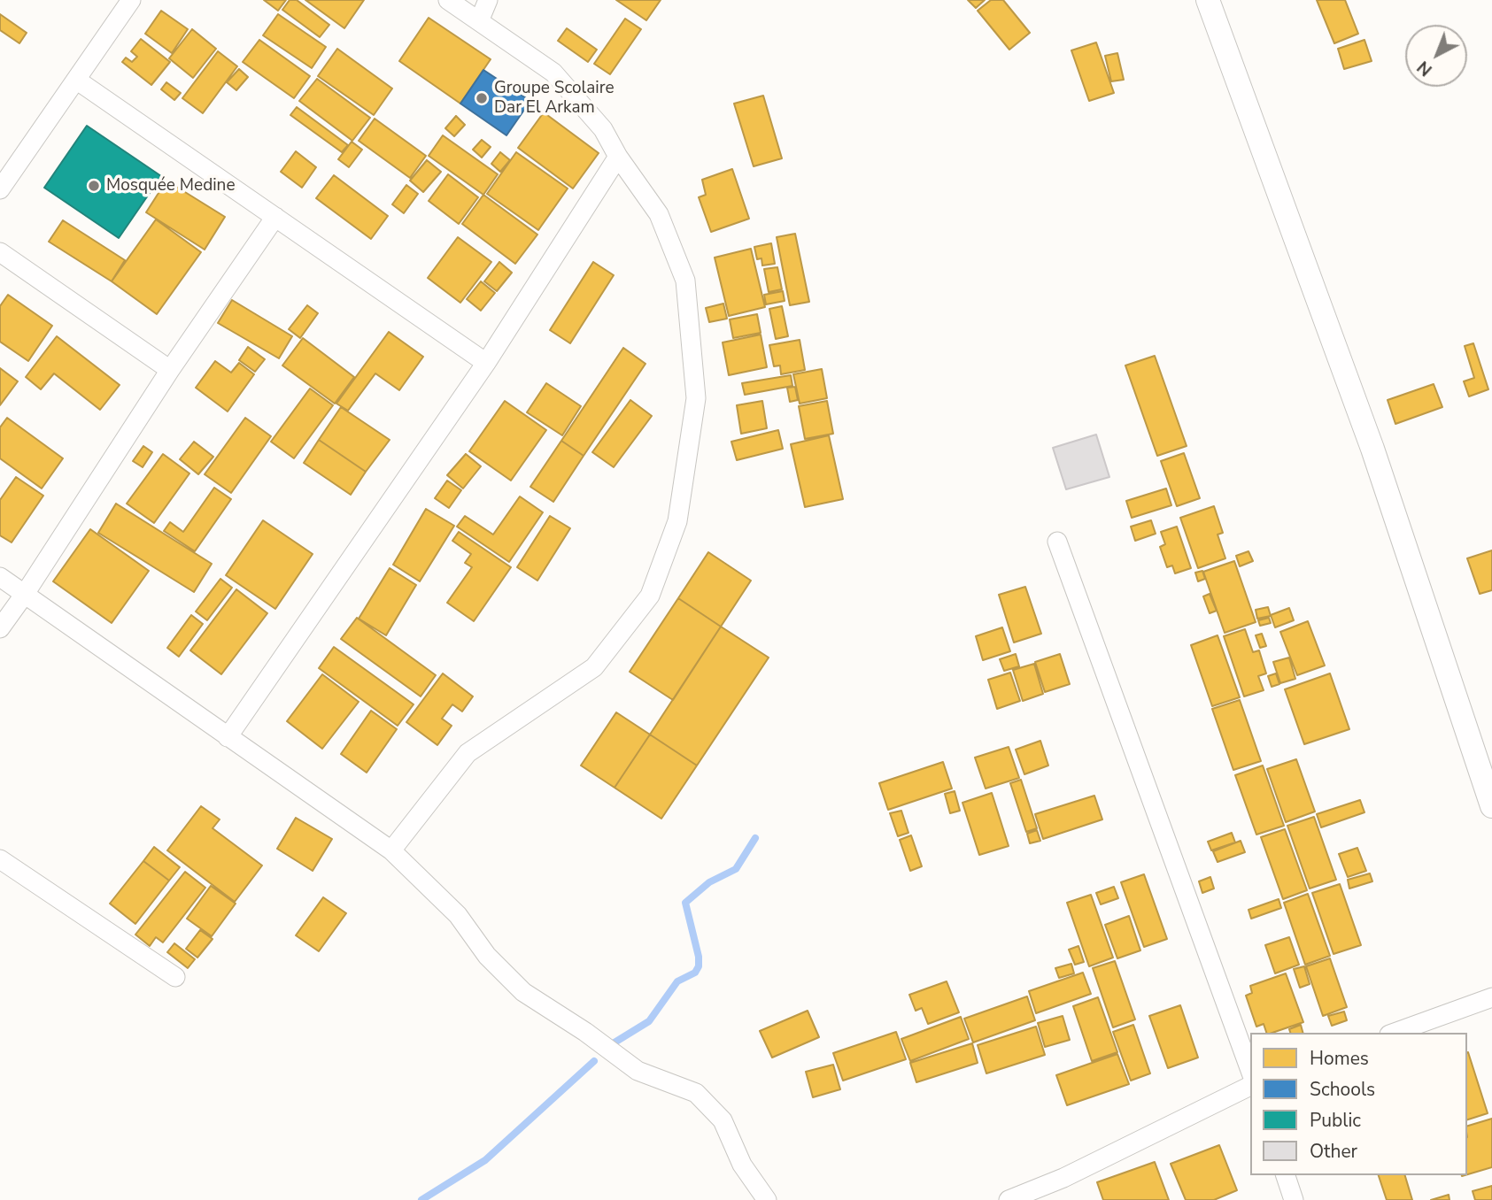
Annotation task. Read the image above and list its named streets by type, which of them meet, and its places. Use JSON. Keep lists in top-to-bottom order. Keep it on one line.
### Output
{"places":["Groupe Scolaire Dar El Arkam","Mosquée Medine"],"legend":["Homes","Schools","Public","Other"],"north":"bottom left"}
